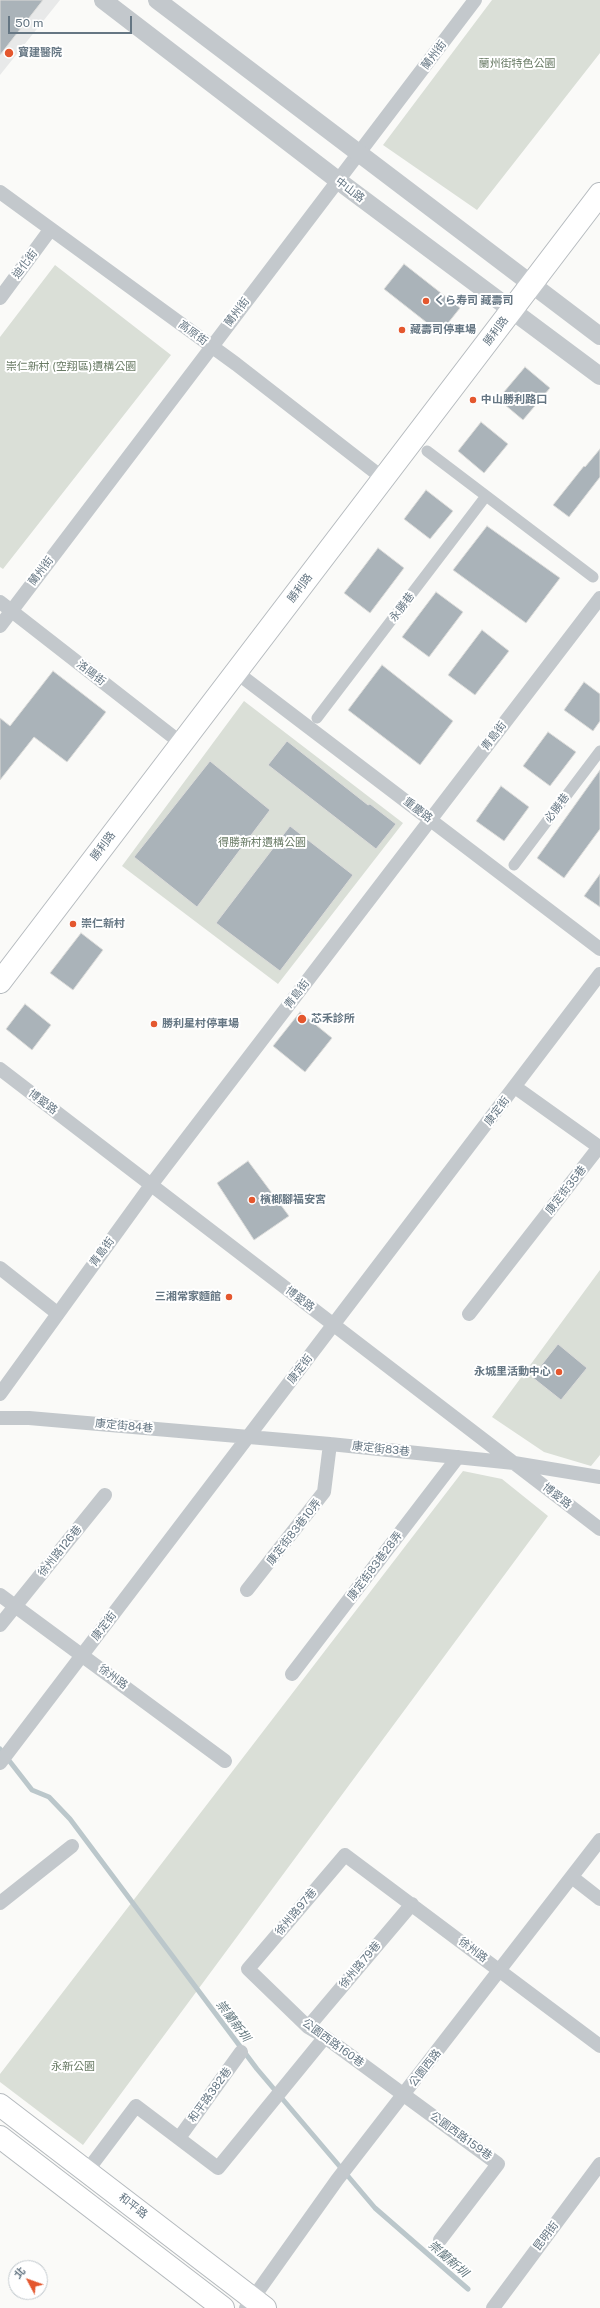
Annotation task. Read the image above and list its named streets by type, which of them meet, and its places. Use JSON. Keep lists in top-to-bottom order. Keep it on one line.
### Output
{"streets":{"main road":["勝利路","和平路"],"street":["蘭州街","中山路","迪化街","高原街","永勝巷","洛陽街","青島街","必勝巷","重慶路","博愛路","康定街","康定街35巷","康定街84巷","康定街83巷","康定街83巷10弄","徐州路126巷","康定街83巷28弄","徐州路","徐州路97巷","徐州路79巷","公園西路160巷","公園西路","和平路382巷","公園西路159巷","昆明街"]},"crossings":[["蘭州街","中山路"],["蘭州街","高原街"],["蘭州街","洛陽街"],["中山路","勝利路"],["迪化街","高原街"],["勝利路","高原街"],["勝利路","洛陽街"],["勝利路","重慶路"],["青島街","重慶路"],["青島街","博愛路"],["博愛路","康定街"],["博愛路","康定街83巷"],["康定街","康定街35巷"],["康定街","康定街84巷"],["康定街","康定街83巷"],["康定街","徐州路"],["康定街84巷","康定街83巷"],["康定街83巷","康定街83巷10弄"],["康定街83巷","康定街83巷28弄"],["徐州路126巷","徐州路"],["徐州路","徐州路97巷"],["徐州路","徐州路79巷"],["徐州路","公園西路"],["徐州路97巷","公園西路160巷"],["徐州路79巷","公園西路160巷"],["公園西路160巷","公園西路"],["公園西路160巷","公園西路159巷"],["公園西路","公園西路159巷"],["公園西路","和平路"]],"water":["崇蘭新圳"],"parks":["蘭州街特色公園","崇仁新村 (空翔區)遺構公園","得勝新村遺構公園","永新公園"],"places":["寶建醫院","くら寿司 藏壽司","藏壽司停車場","中山勝利路口","崇仁新村","芯禾診所","勝利星村停車場","檳榔腳福安宮","三湘常家麵館","永城里活動中心"],"scale_bar":"50 m","north":"top left"}
